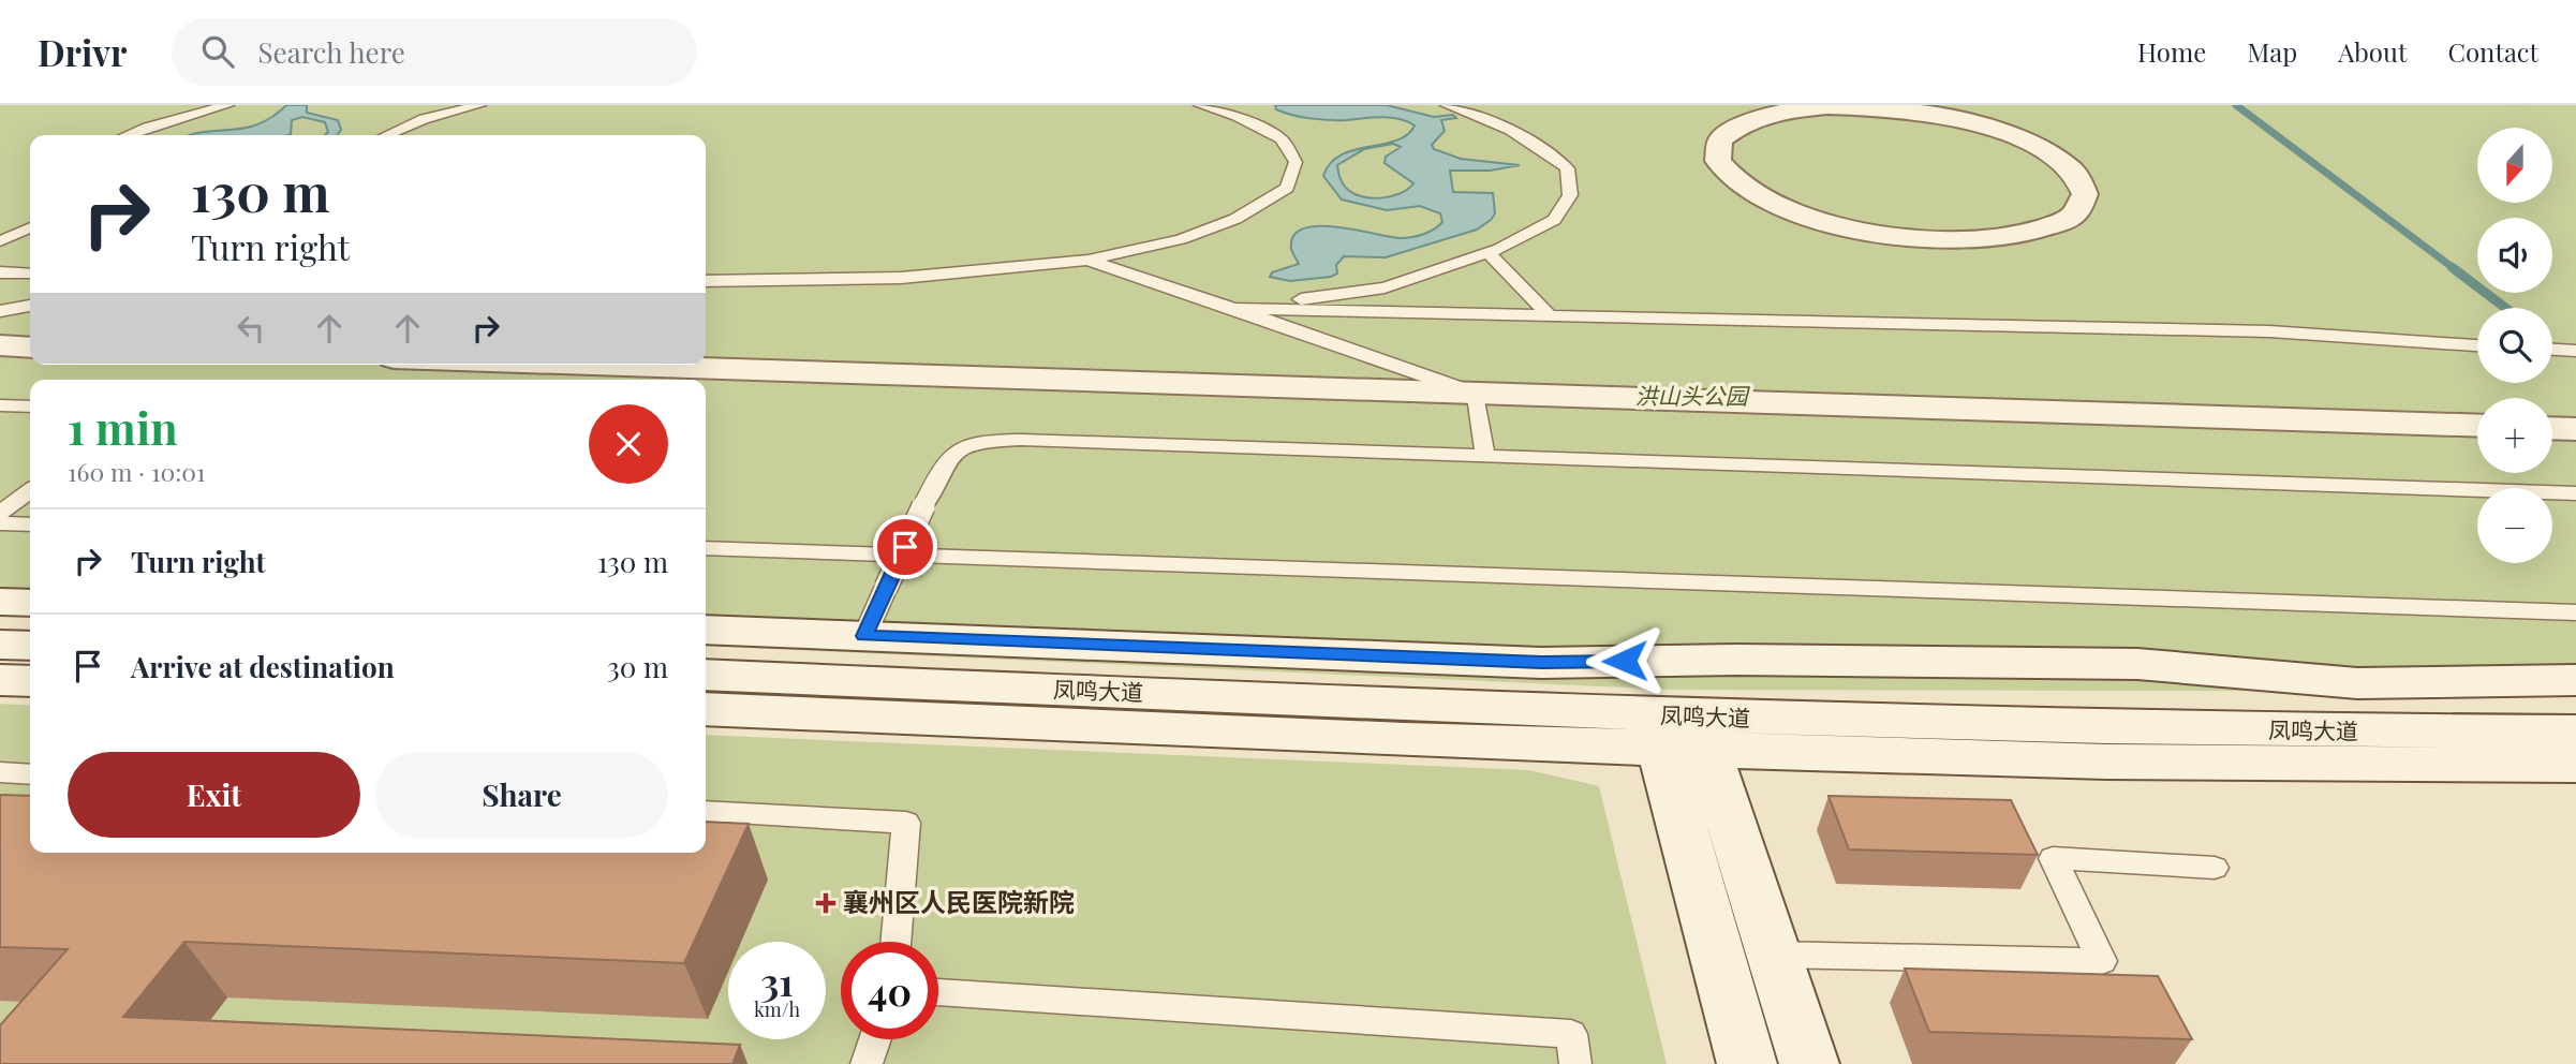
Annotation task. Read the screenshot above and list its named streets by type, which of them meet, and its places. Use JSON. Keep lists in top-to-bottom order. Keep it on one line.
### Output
{"streets":{"street":["凤鸣大道"]},"parks":["洪山头公园"],"places":{"health":["襄州区人民医院新院"]},"north":"bottom","page":{"header":"Drivr","search":"Search here","nav":["Home","Map","About","Contact"],"map_buttons":["+","−"],"turn":["130 m","Turn right"],"heading":["1 min","160 m · 10:01"],"list":[{"name":"Turn right","value":"130 m"},{"name":"Arrive at destination","value":"30 m"}],"buttons":["Exit","Share"],"speed":"31 km/h","limit":"40"}}
